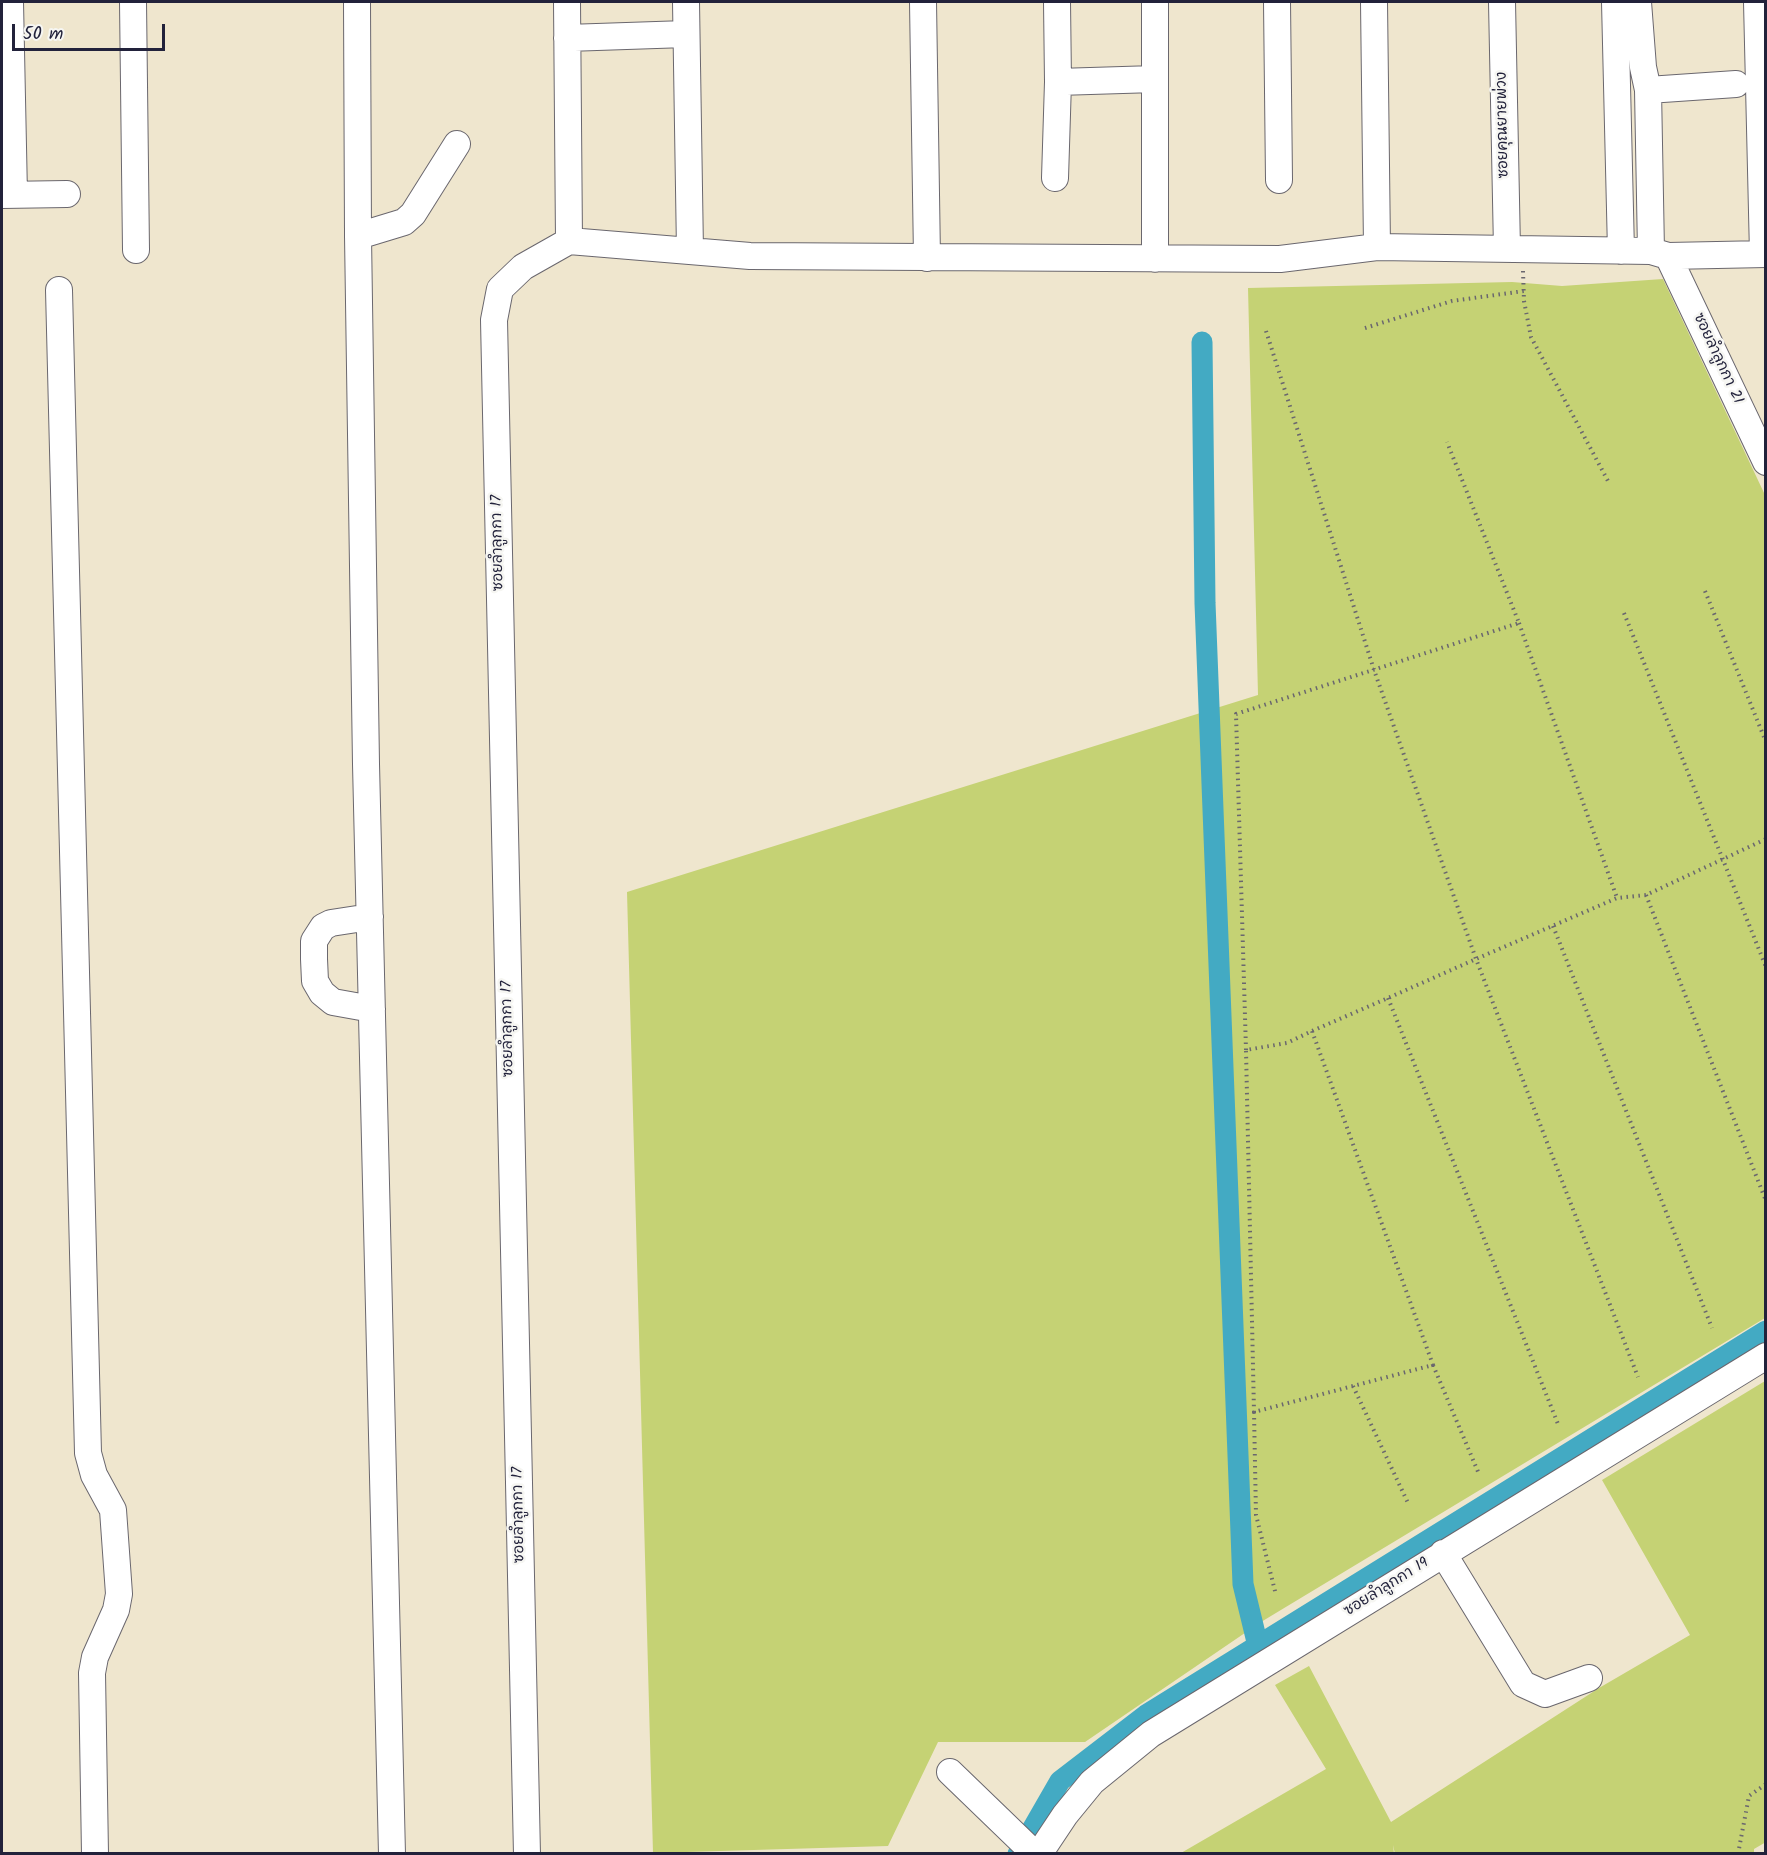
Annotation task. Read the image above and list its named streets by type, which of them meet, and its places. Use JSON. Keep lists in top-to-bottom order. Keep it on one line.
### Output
{"streets":{"street":["ซอยคุณยายพ่วง","ซอยลำลูกกา 21","ซอยลำลูกกา 17","ซอยลำลูกกา 19"]},"scale_bar":"50 m"}
